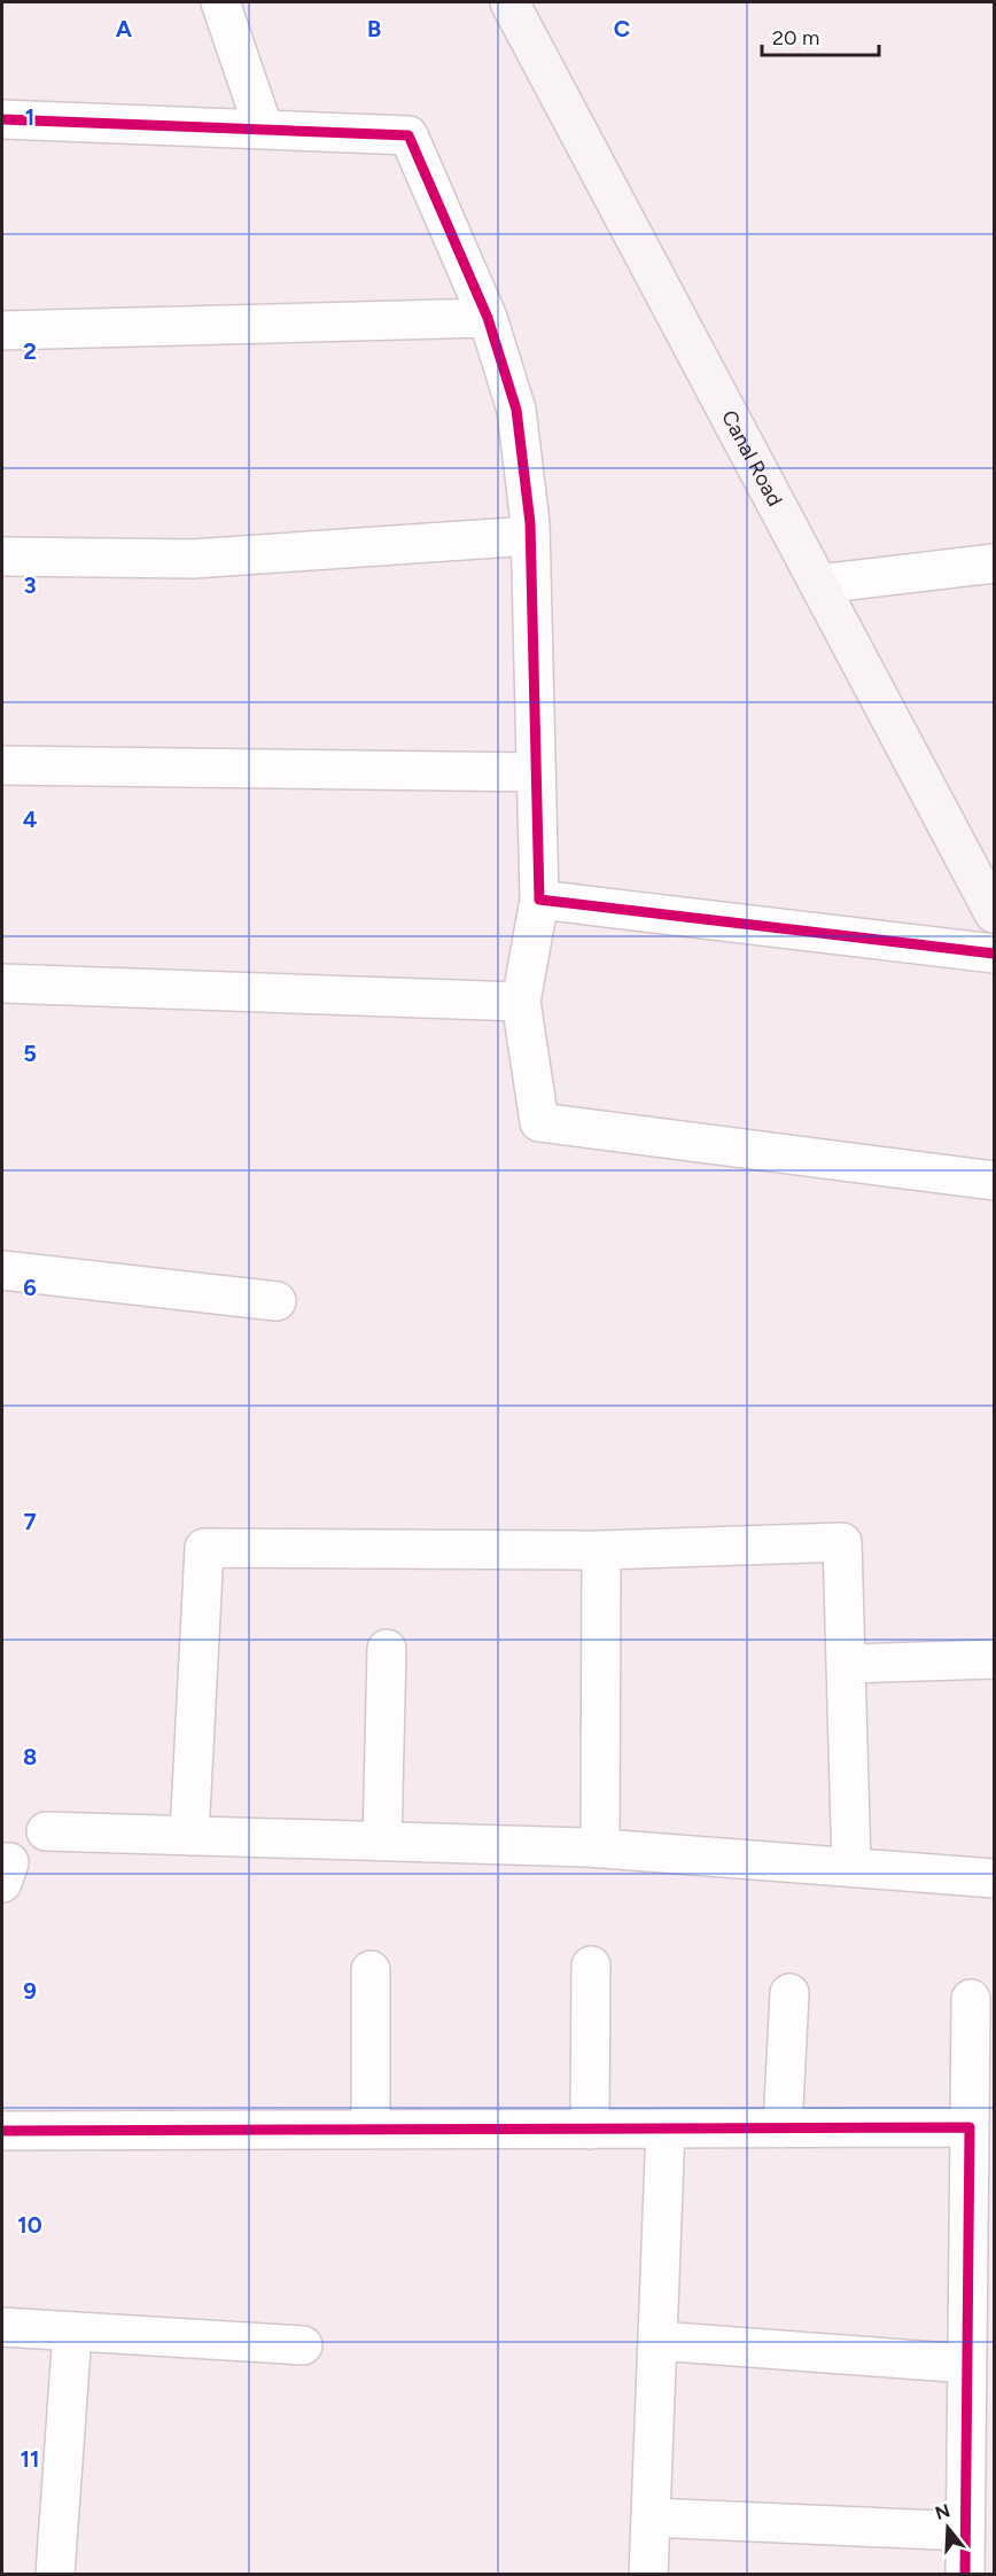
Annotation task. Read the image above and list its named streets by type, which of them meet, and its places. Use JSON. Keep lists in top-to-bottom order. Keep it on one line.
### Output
{"streets":{"street":["Canal Road"]},"scale_bar":"20 m","north":"top","grid":{"columns":["A","B","C"],"rows":["1","2","3","4","5","6","7","8","9","10","11"]}}
